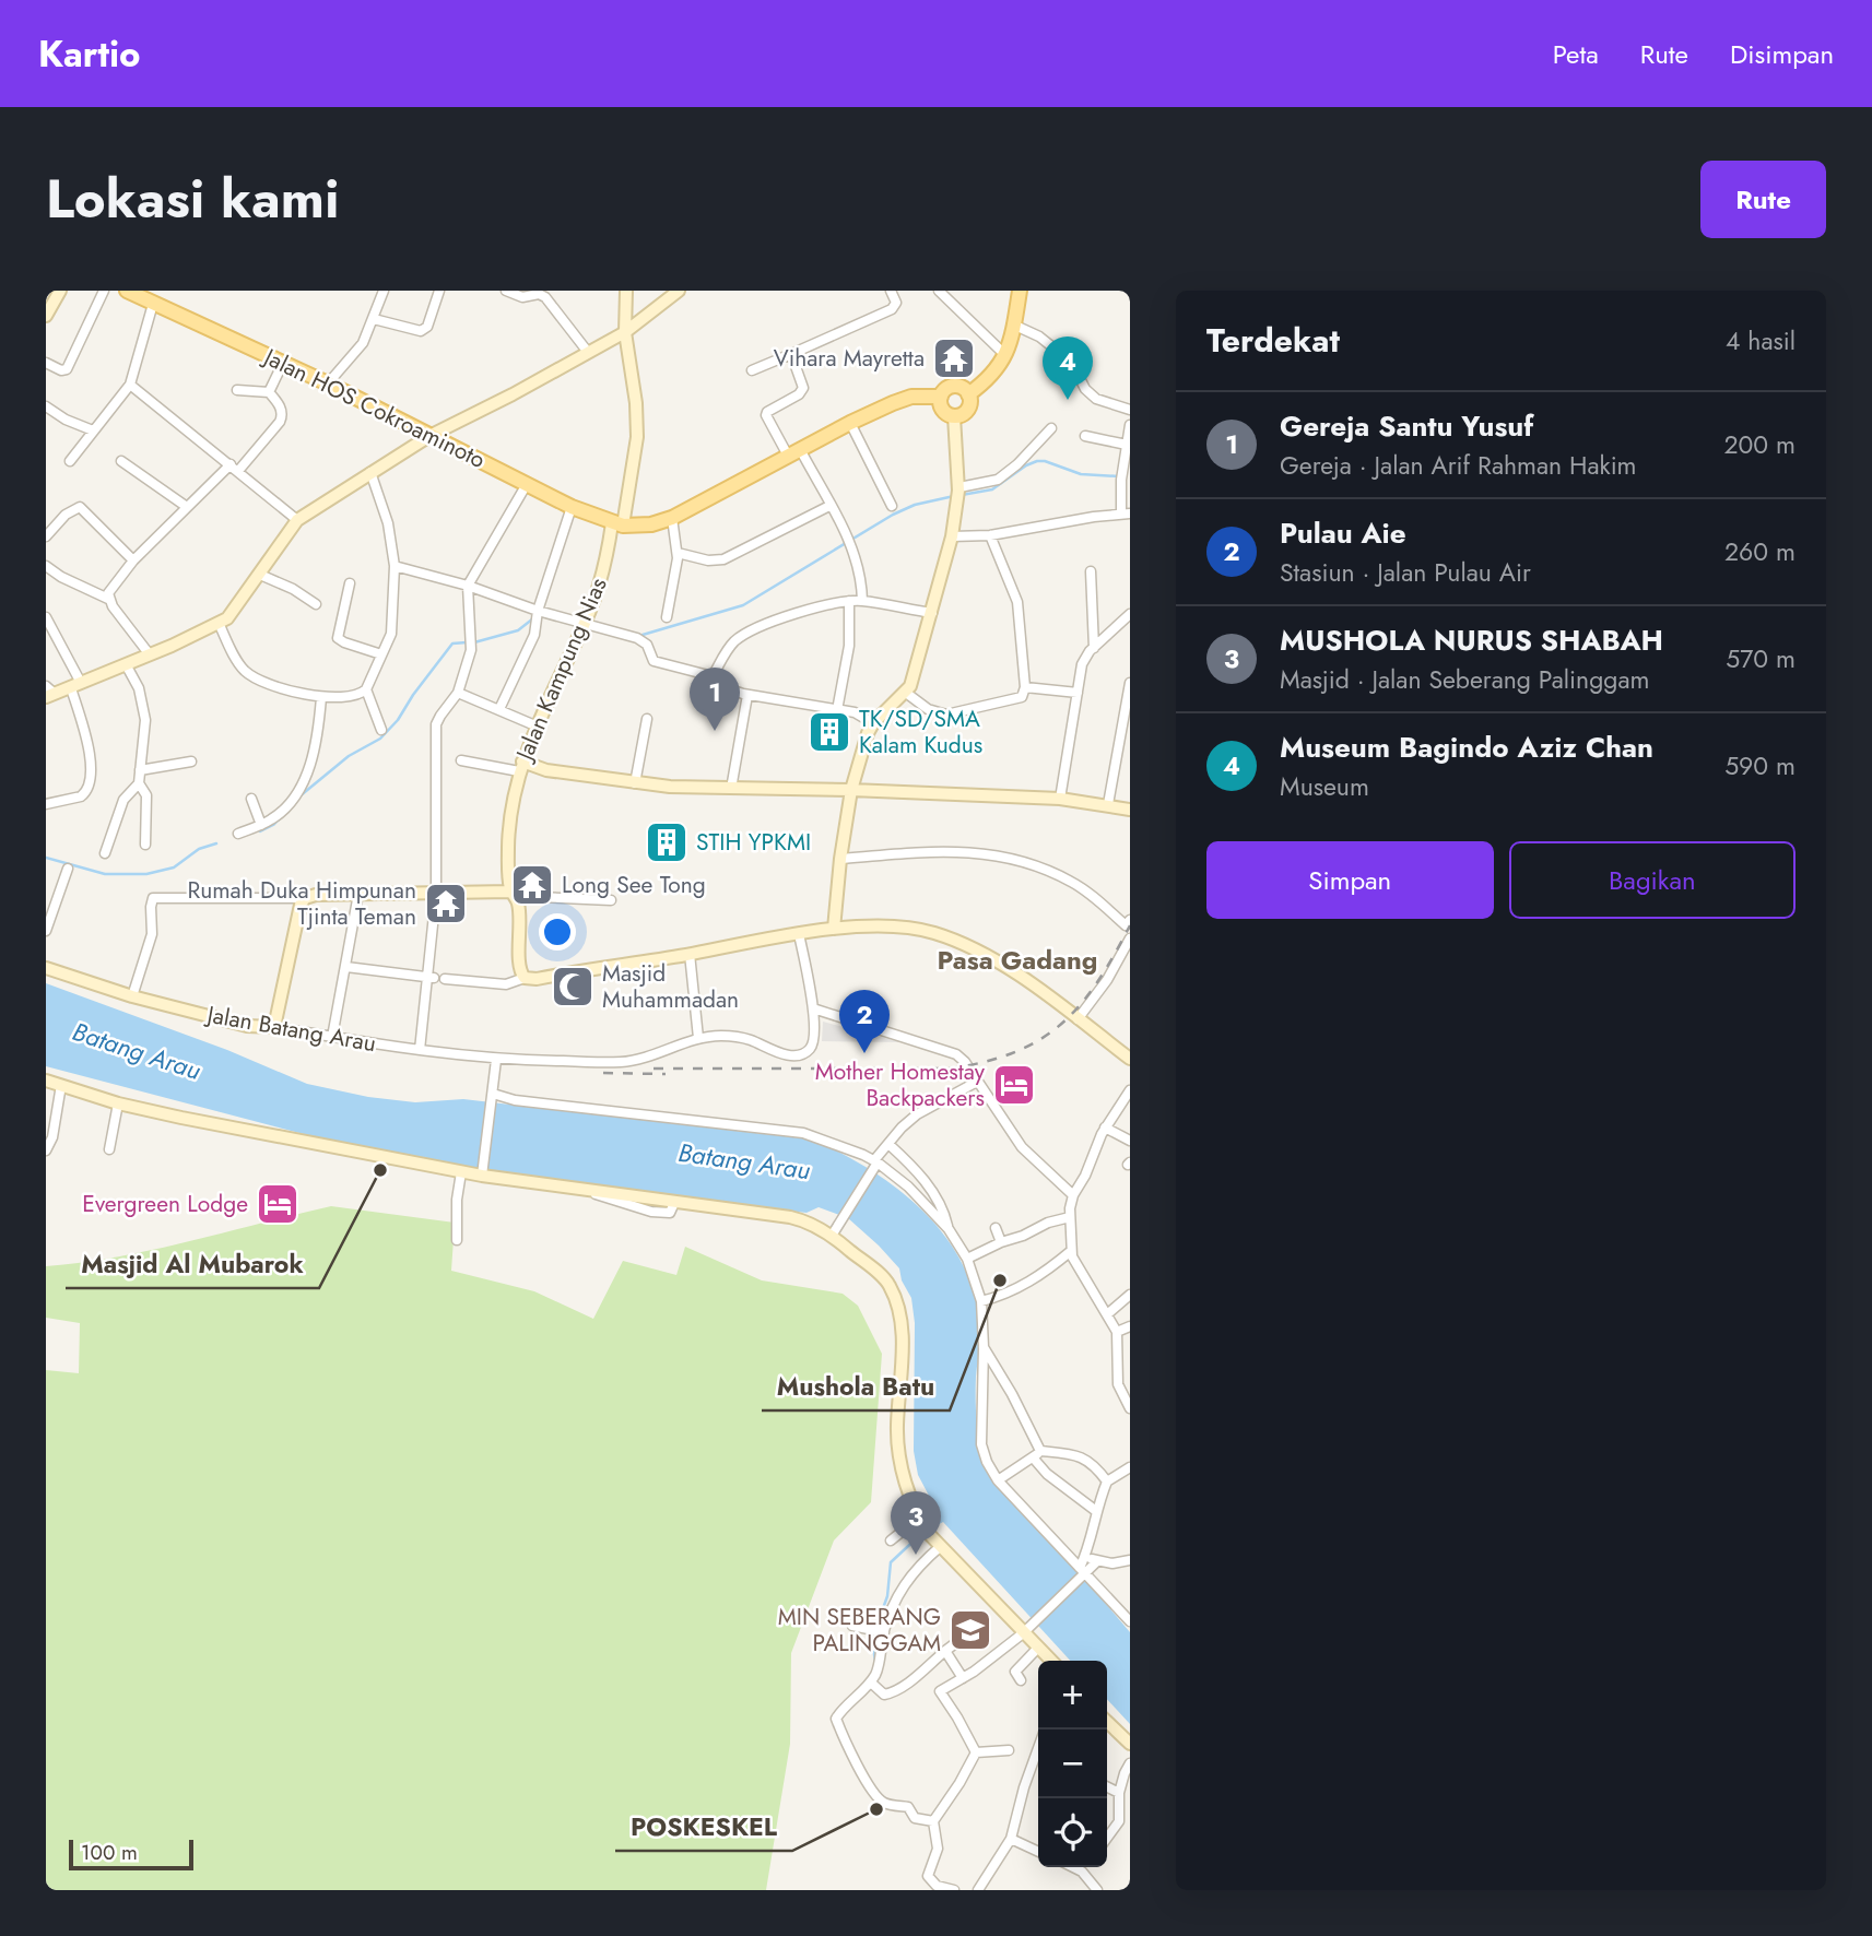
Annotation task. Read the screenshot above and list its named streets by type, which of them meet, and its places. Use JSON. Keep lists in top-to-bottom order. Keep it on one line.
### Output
{"streets":{"main road":["Jalan HOS Cokroaminoto"],"street":["Jalan Kampung Nias","Jalan Batang Arau"]},"crossings":[["Jalan HOS Cokroaminoto","Jalan Kampung Nias"]],"districts":["Pasa Gadang"],"water":["Batang Arau"],"places":{"temple":["Vihara Mayretta","Long See Tong","Rumah Duka Himpunan Tjinta Teman"],"building":["TK/SD/SMA Kalam Kudus","STIH YPKMI"],"mosque":["Masjid Muhammadan"],"hotel":["Mother Homestay Backpackers","Evergreen Lodge"],"other":["Masjid Al Mubarok","Mushola Batu","POSKESKEL"],"school or university":["MIN SEBERANG PALINGGAM"]},"scale_bar":"100 m","page":{"header":"Kartio","nav":["Peta","Rute","Disimpan"],"title":"Lokasi kami","buttons":["Rute",["Simpan","Bagikan"]],"heading":["Terdekat","4 hasil"],"pins":["4","1","2","3"],"list":[{"mark":"1","name":"Gereja Santu Yusuf","note":"Gereja · Jalan Arif Rahman Hakim","value":"200 m"},{"mark":"2","name":"Pulau Aie","note":"Stasiun · Jalan Pulau Air","value":"260 m"},{"mark":"3","name":"MUSHOLA NURUS SHABAH","note":"Masjid · Jalan Seberang Palinggam","value":"570 m"},{"mark":"4","name":"Museum Bagindo Aziz Chan","note":"Museum","value":"590 m"}],"map_buttons":["+","−"],"scale":"100 m"}}
